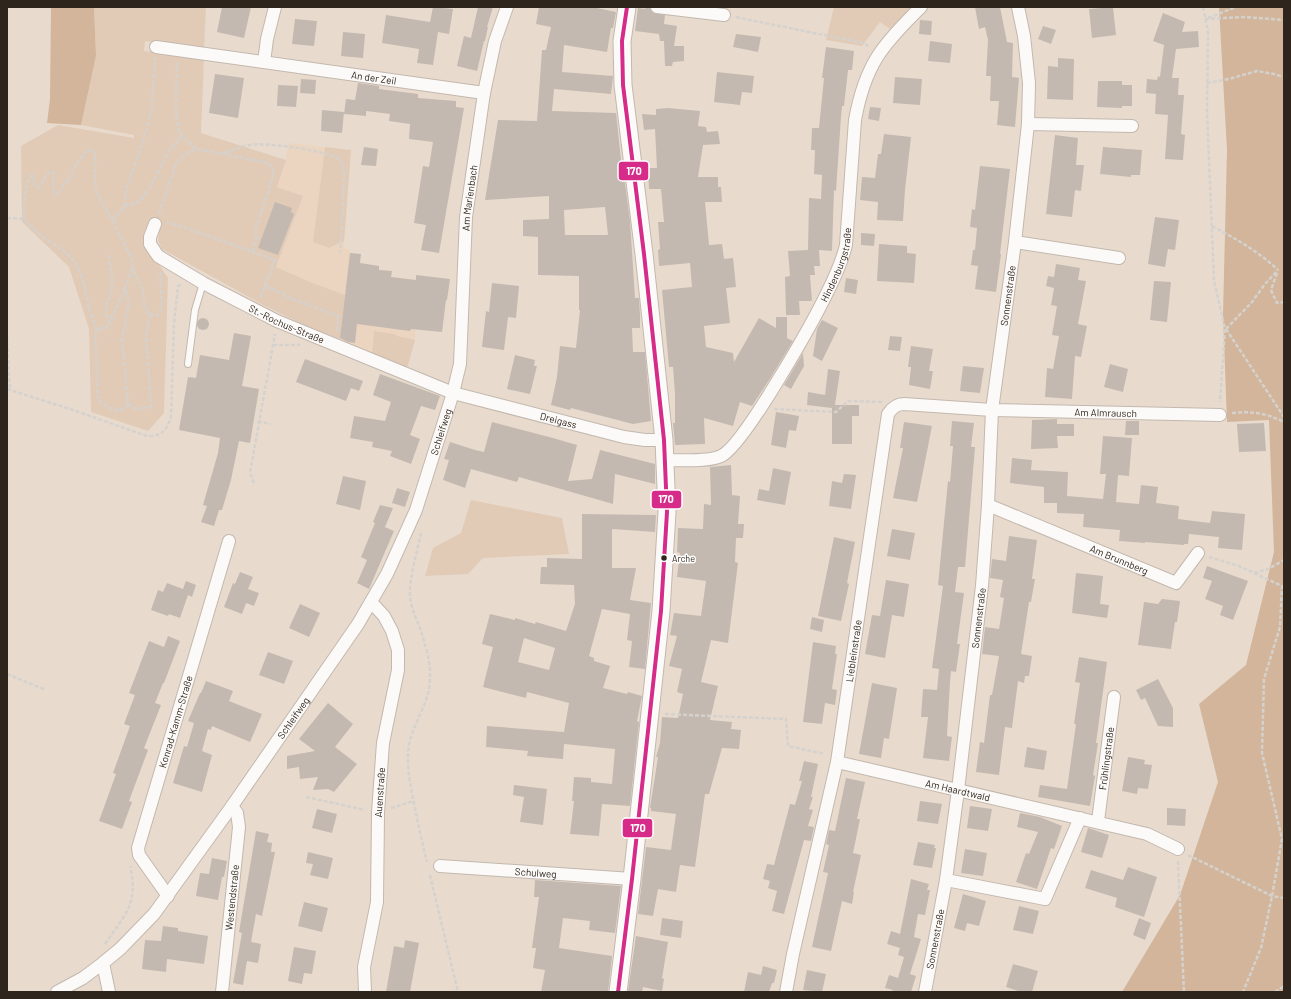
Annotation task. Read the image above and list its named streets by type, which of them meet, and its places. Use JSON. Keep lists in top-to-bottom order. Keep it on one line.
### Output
{"streets":{"street":["An der Zeil","Am Marienbach","Hindenburgstraße","Sonnenstraße","St.-Rochus-Straße","Am Almrausch","Dreigass","Schleifweg","Am Brunnberg","Liebleinstraße","Konrad-Kamm-Straße","Frühlingstraße","Am Haardtwald","Auenstraße","Schulweg","Westendstraße"]},"crossings":[["An der Zeil","Am Marienbach"],["Am Marienbach","St.-Rochus-Straße"],["Am Marienbach","Dreigass"],["Am Marienbach","Schleifweg"],["Sonnenstraße","Am Almrausch"],["Sonnenstraße","Am Brunnberg"],["Sonnenstraße","Liebleinstraße"],["Sonnenstraße","Am Haardtwald"],["St.-Rochus-Straße","Dreigass"],["St.-Rochus-Straße","Schleifweg"],["Am Almrausch","Liebleinstraße"],["Dreigass","Schleifweg"],["Schleifweg","Auenstraße"],["Schleifweg","Westendstraße"],["Liebleinstraße","Am Haardtwald"],["Frühlingstraße","Am Haardtwald"]],"places":["Arche"],"lines":["transit line 170"]}
